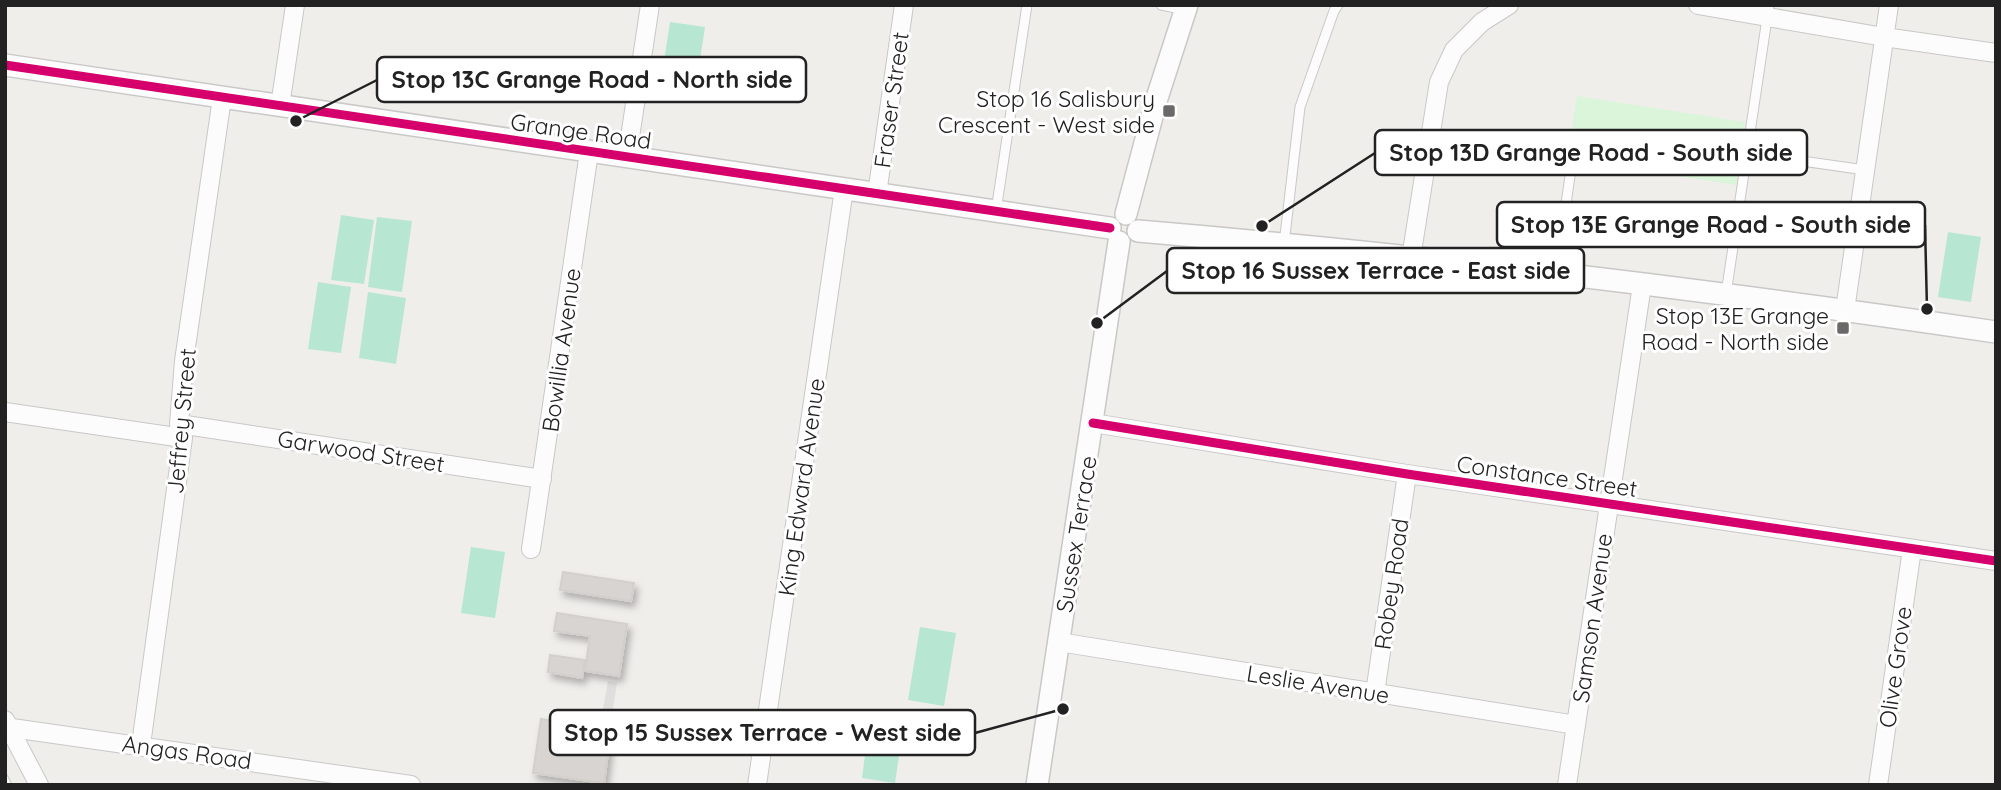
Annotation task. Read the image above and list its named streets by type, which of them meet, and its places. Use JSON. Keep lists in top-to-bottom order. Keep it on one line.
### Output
{"streets":{"street":["Fraser Street","Grange Road","Bowillia Avenue","Jeffrey Street","Garwood Street","Constance Street","King Edward Avenue","Sussex Terrace","Robey Road","Samson Avenue","Olive Grove","Leslie Avenue","Angas Road"]},"crossings":[["Fraser Street","Grange Road"],["Grange Road","Bowillia Avenue"],["Grange Road","Jeffrey Street"],["Grange Road","King Edward Avenue"],["Grange Road","Sussex Terrace"],["Bowillia Avenue","Garwood Street"],["Jeffrey Street","Garwood Street"],["Jeffrey Street","Angas Road"],["Constance Street","Sussex Terrace"],["Constance Street","Robey Road"],["Constance Street","Samson Avenue"],["Constance Street","Olive Grove"],["Sussex Terrace","Leslie Avenue"],["Robey Road","Leslie Avenue"],["Samson Avenue","Leslie Avenue"]],"places":{"transit":["Stop 16 Salisbury Crescent - West side","Stop 13E Grange Road - North side"],"other":["Stop 13C Grange Road - North side","Stop 13D Grange Road - South side","Stop 13E Grange Road - South side","Stop 16 Sussex Terrace - East side","Stop 15 Sussex Terrace - West side"]}}
